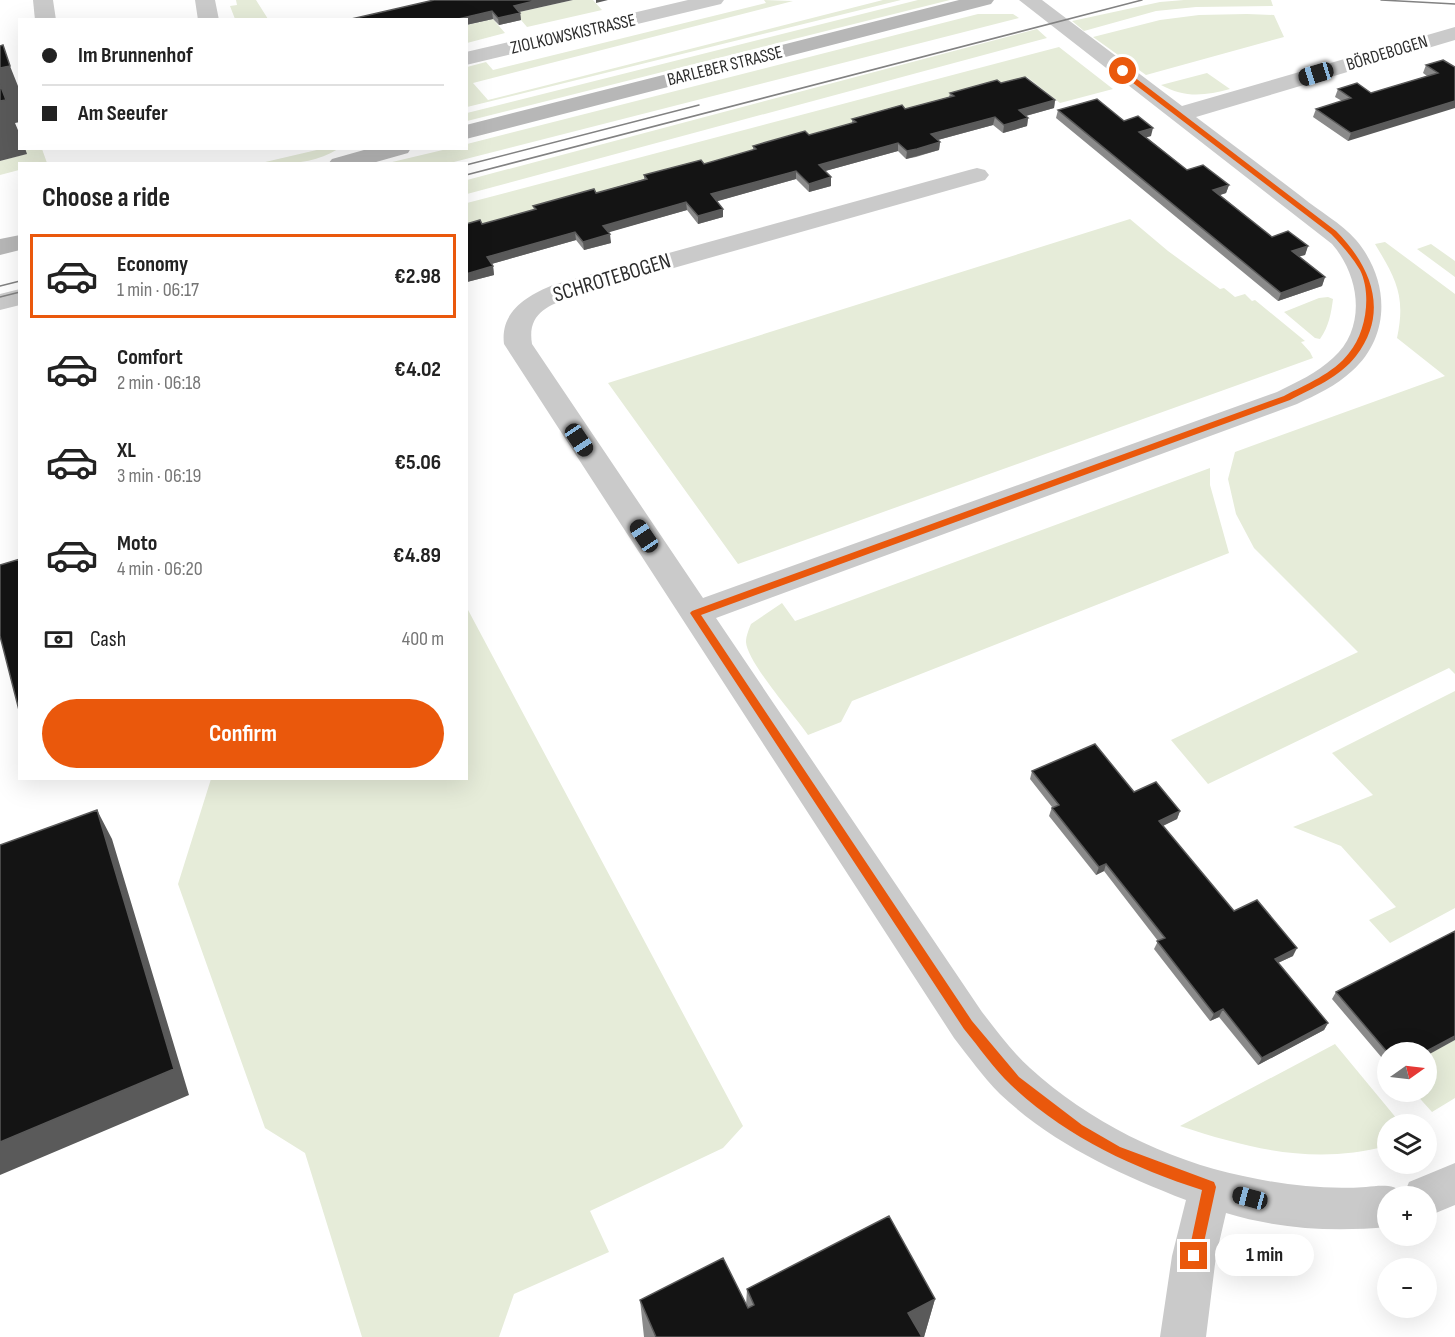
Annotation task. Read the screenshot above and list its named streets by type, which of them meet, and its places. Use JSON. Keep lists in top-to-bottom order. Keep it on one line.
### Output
{"streets":{"street":["ZIOLKOWSKISTRASSE","BÖRDEBOGEN","BARLEBER STRASSE","SCHROTEBOGEN"]},"north":"right","page":{"banner":["Im Brunnenhof","Am Seeufer"],"heading":"Choose a ride","list":[{"name":"Economy","note":"1 min · 06:17","value":"€2.98"},{"name":"Comfort","note":"2 min · 06:18","value":"€4.02"},{"name":"XL","note":"3 min · 06:19","value":"€5.06"},{"name":"Moto","note":"4 min · 06:20","value":"€4.89"}],"pay":["Cash","400 m"],"buttons":"Confirm","map_buttons":["+","−"],"bubble":"1 min"}}
